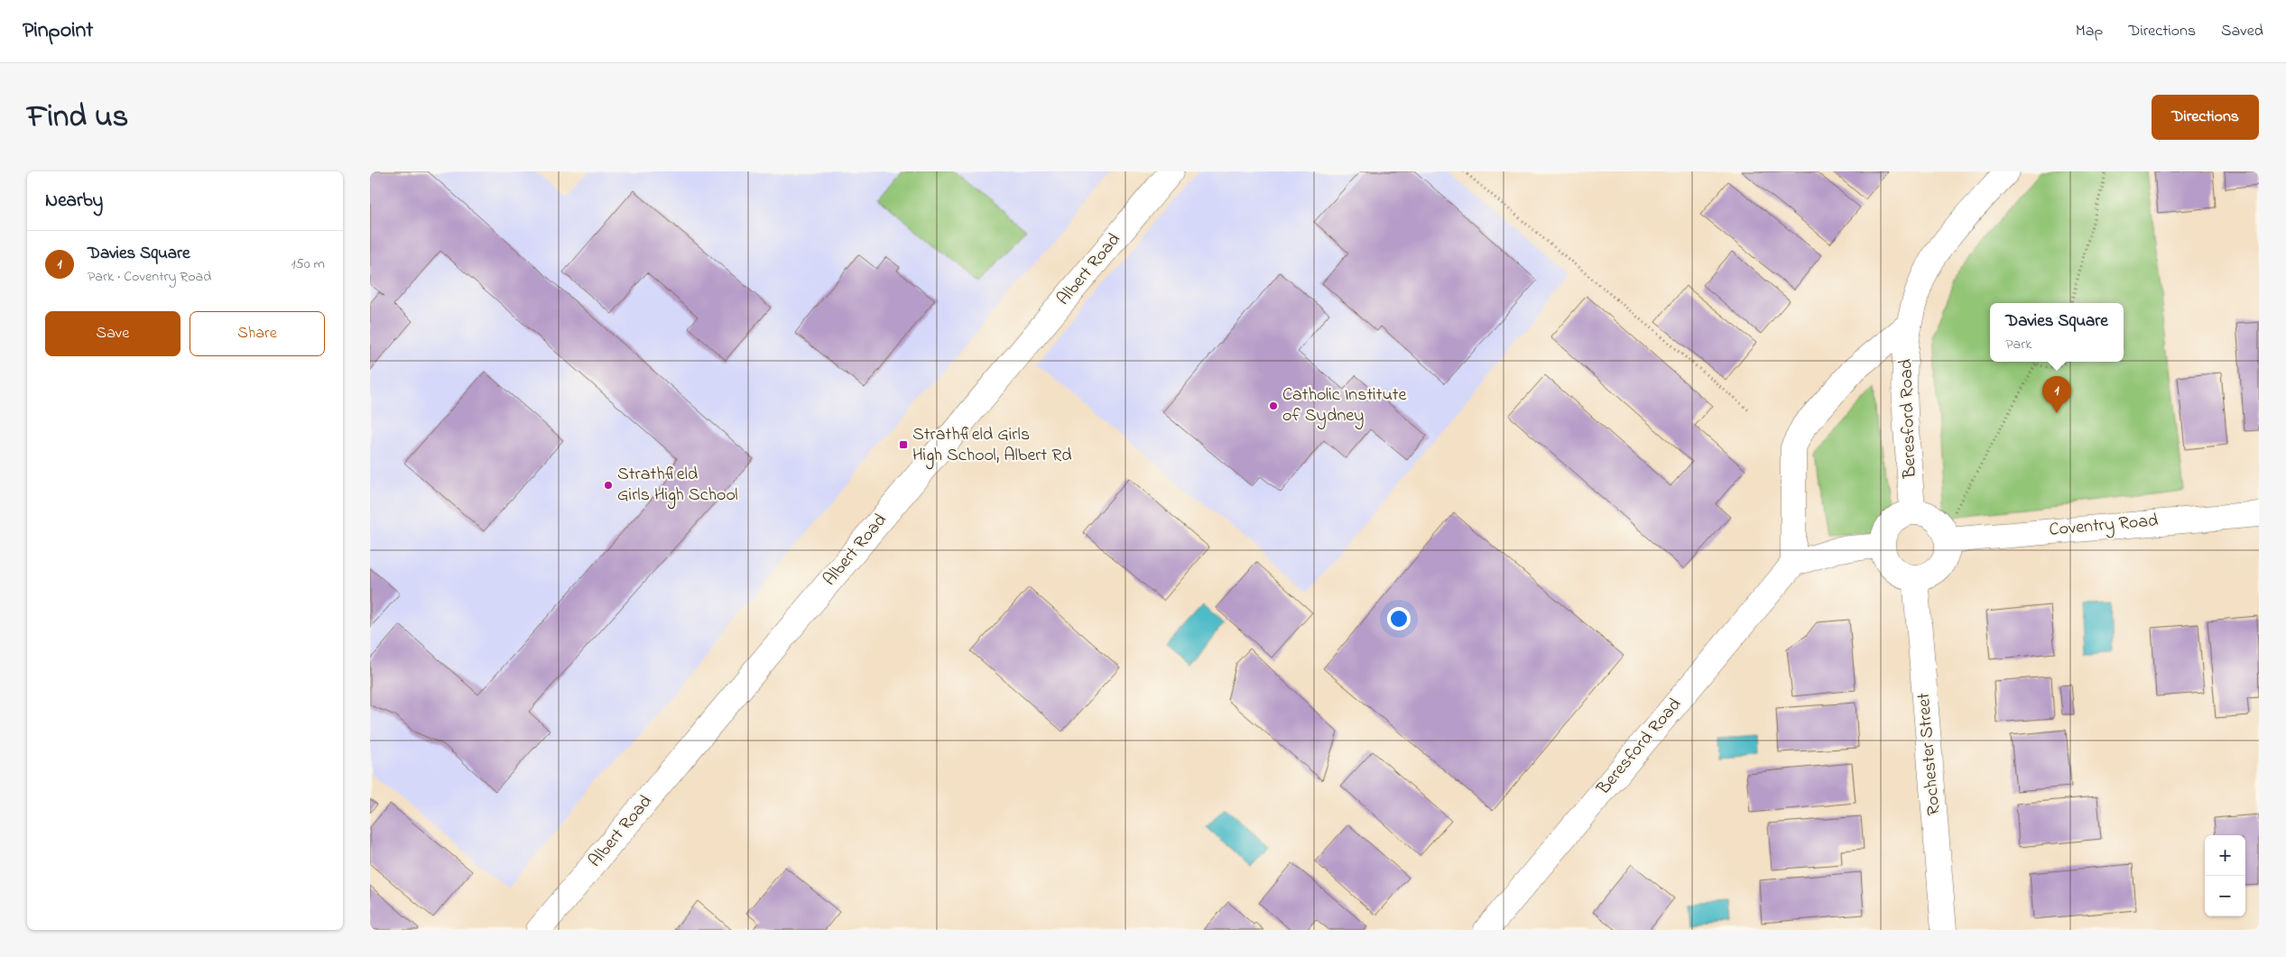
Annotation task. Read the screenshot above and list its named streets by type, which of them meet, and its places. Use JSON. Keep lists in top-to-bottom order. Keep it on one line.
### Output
{"streets":{"street":["Albert Road","Beresford Road","Coventry Road","Rochester Street"]},"crossings":[["Beresford Road","Coventry Road"],["Beresford Road","Rochester Street"],["Coventry Road","Rochester Street"]],"places":{"other":["Catholic Institute of Sydney","Strathfield Girls High School"],"transit":["Strathfield Girls High School, Albert Rd"]},"page":{"header":"Pinpoint","nav":["Map","Directions","Saved"],"title":"Find us","buttons":["Directions",["Save","Share"]],"heading":"Nearby","list":[{"mark":"1","name":"Davies Square","note":"Park · Coventry Road","value":"150 m"}],"popup":["Davies Square","Park"],"pins":"1","map_buttons":["+","−"]}}
